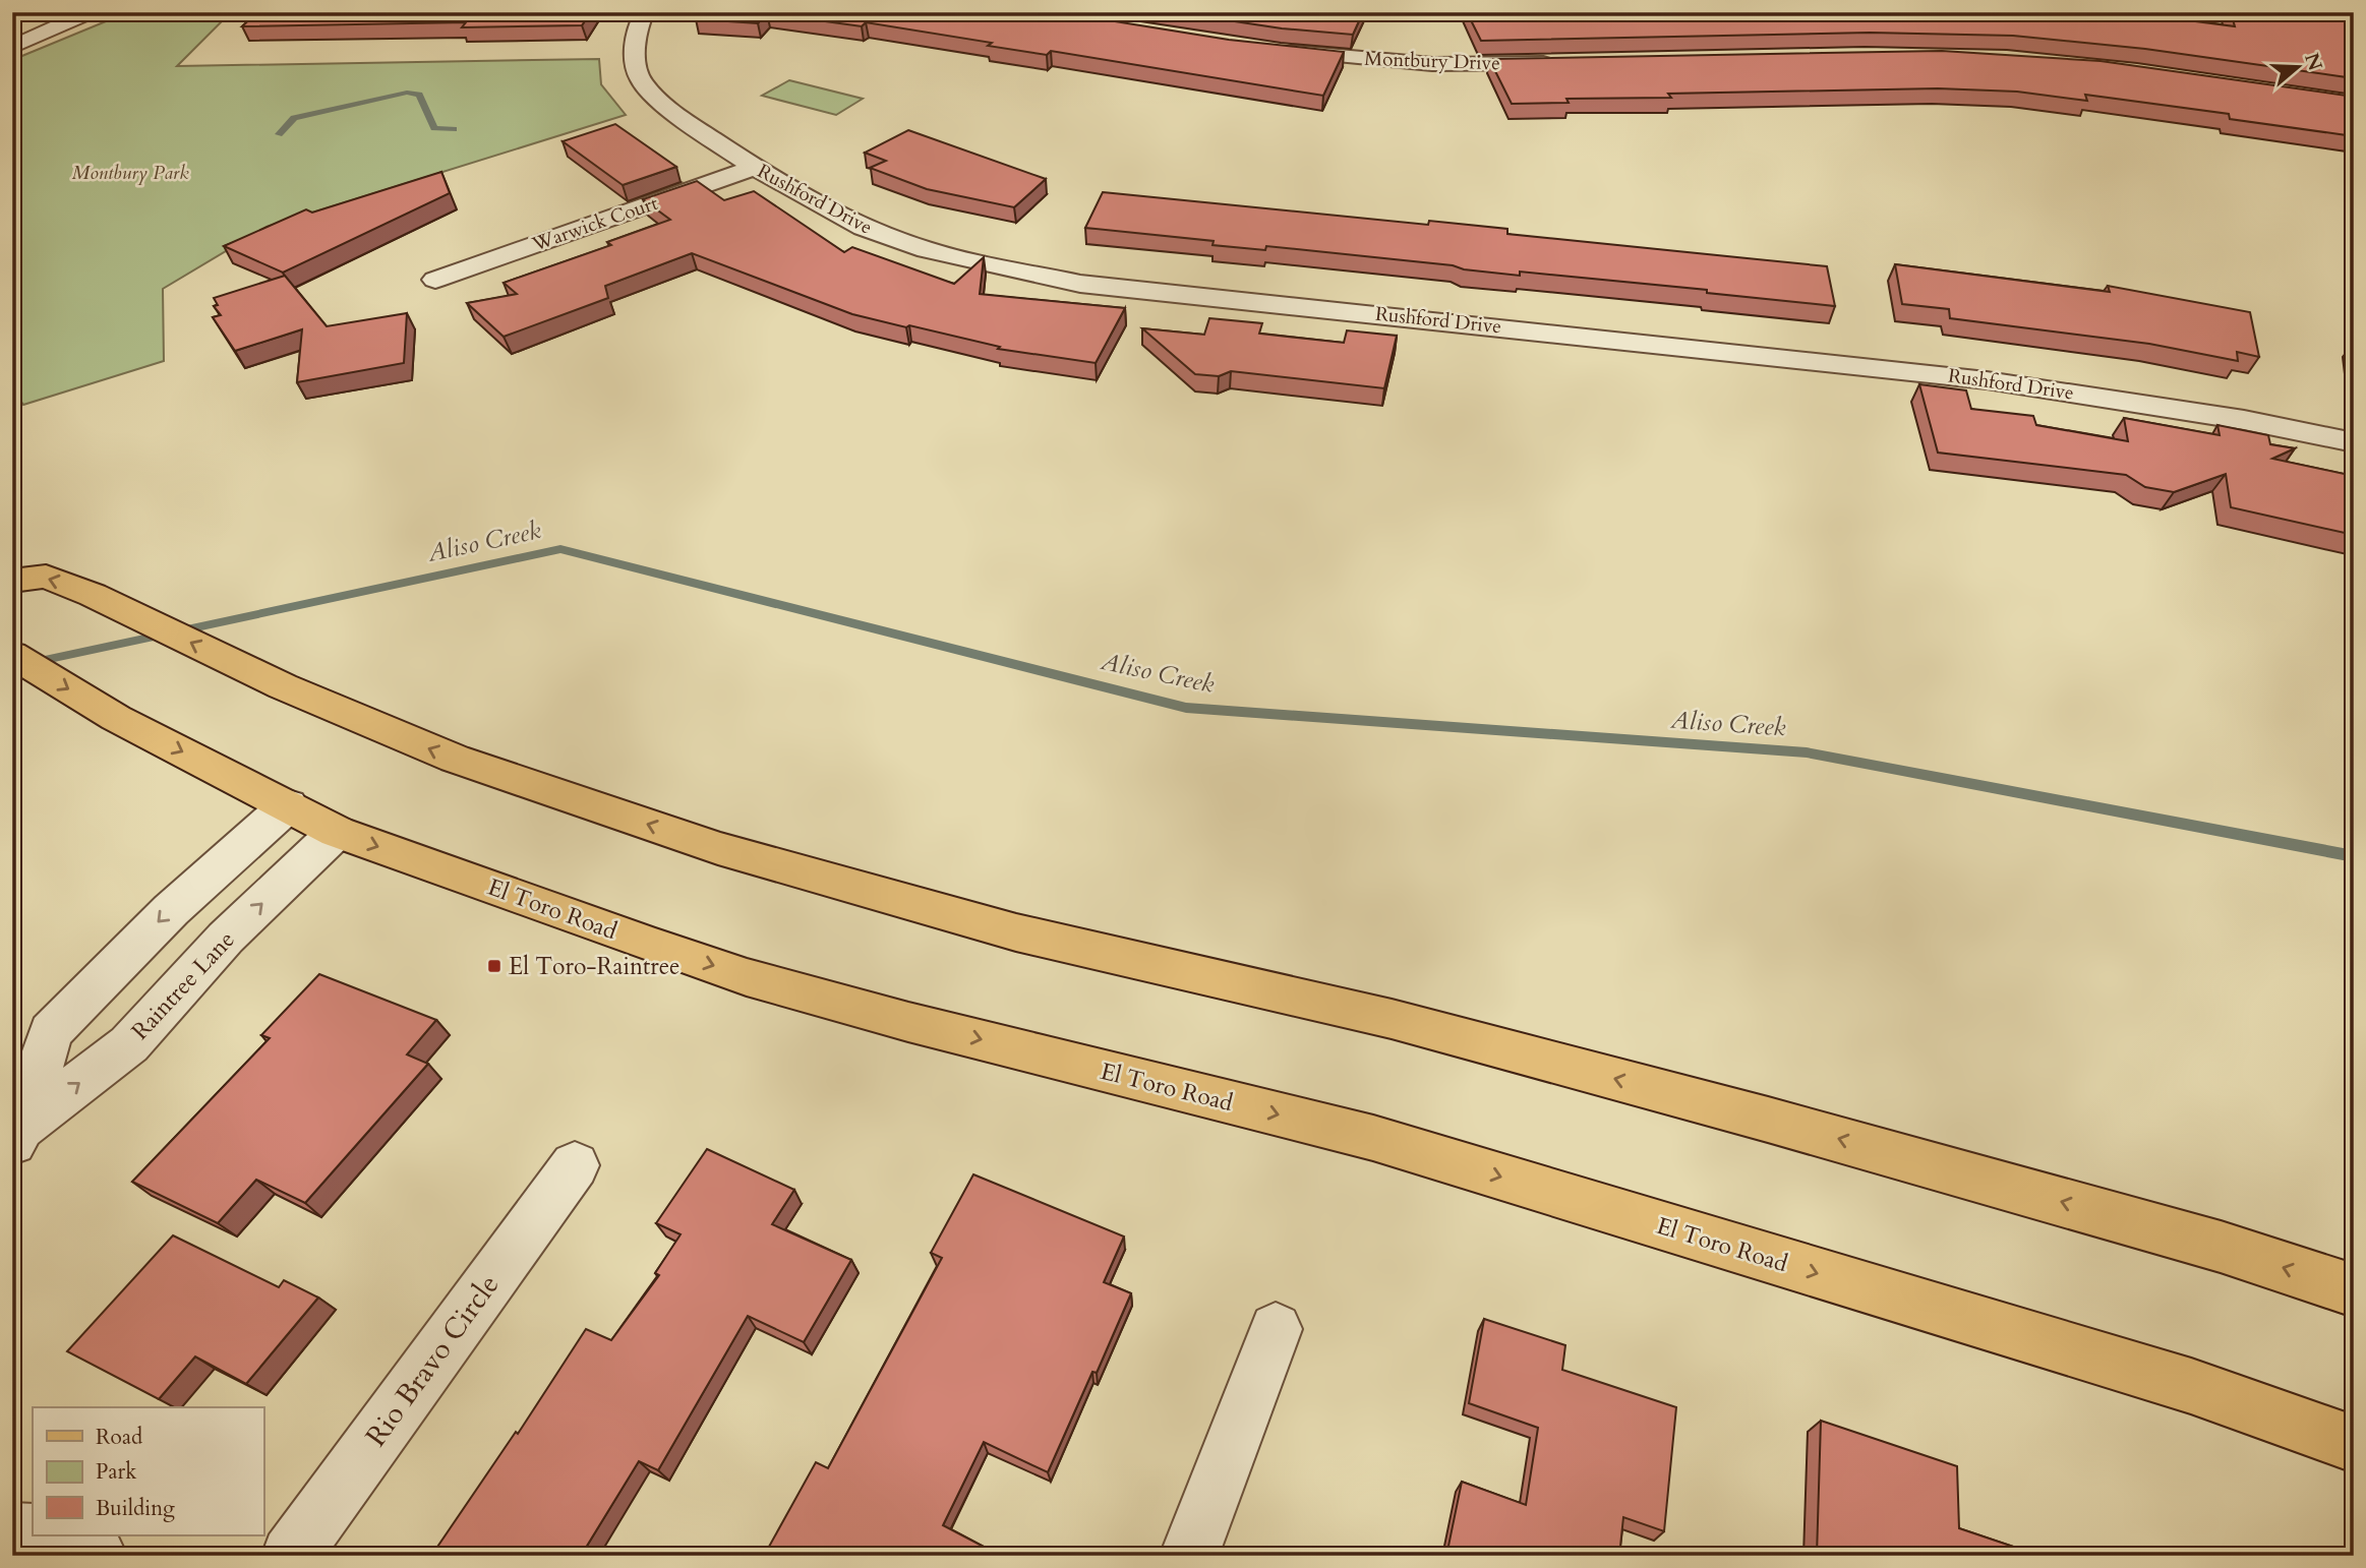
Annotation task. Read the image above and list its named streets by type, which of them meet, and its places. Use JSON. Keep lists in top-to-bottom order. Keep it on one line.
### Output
{"streets":{"main road":["El Toro Road"],"street":["Montbury Drive","Rushford Drive","Warwick Court","Raintree Lane","Rio Bravo Circle"]},"crossings":[["Rushford Drive","Warwick Court"],["El Toro Road","Raintree Lane"]],"water":["Aliso Creek"],"parks":["Montbury Park"],"places":{"transit":["El Toro-Raintree"]},"legend":["Road","Park","Building"],"north":"right"}
